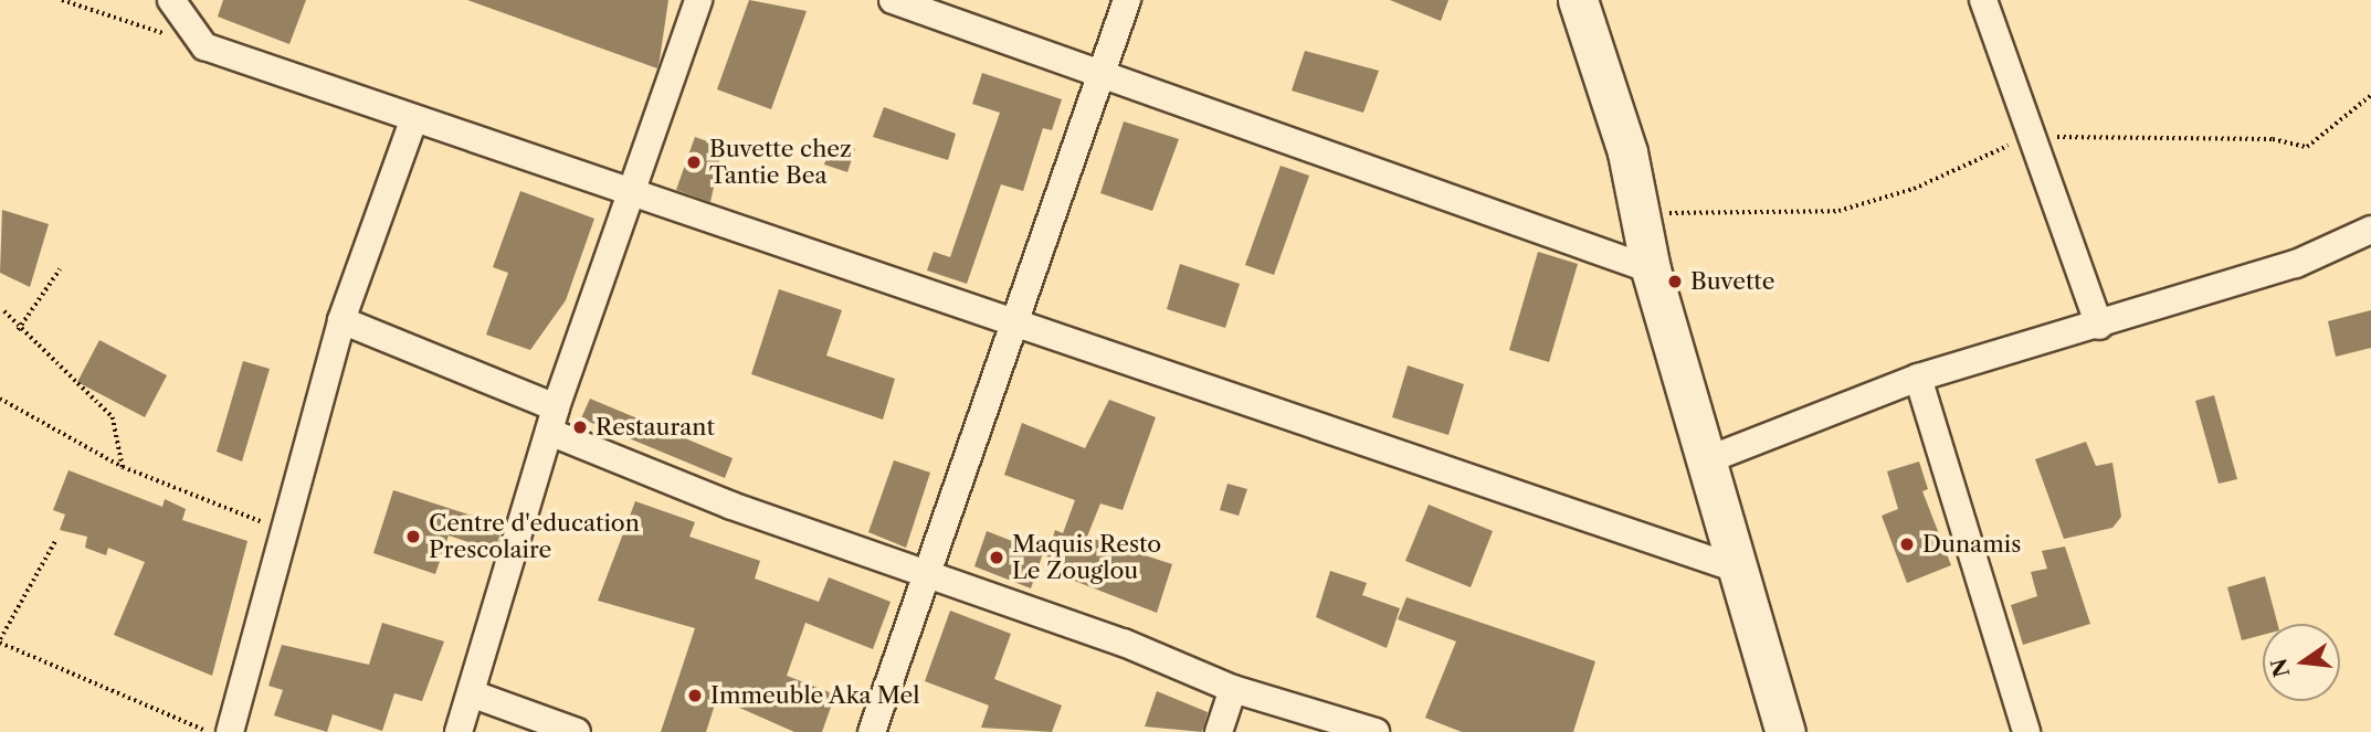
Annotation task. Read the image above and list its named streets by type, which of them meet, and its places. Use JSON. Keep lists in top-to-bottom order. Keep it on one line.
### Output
{"places":["Buvette chez Tantie Bea","Buvette","Restaurant","Centre d'education Prescolaire","Dunamis","Maquis Resto Le Zouglou","Immeuble Aka Mel"],"north":"left"}
